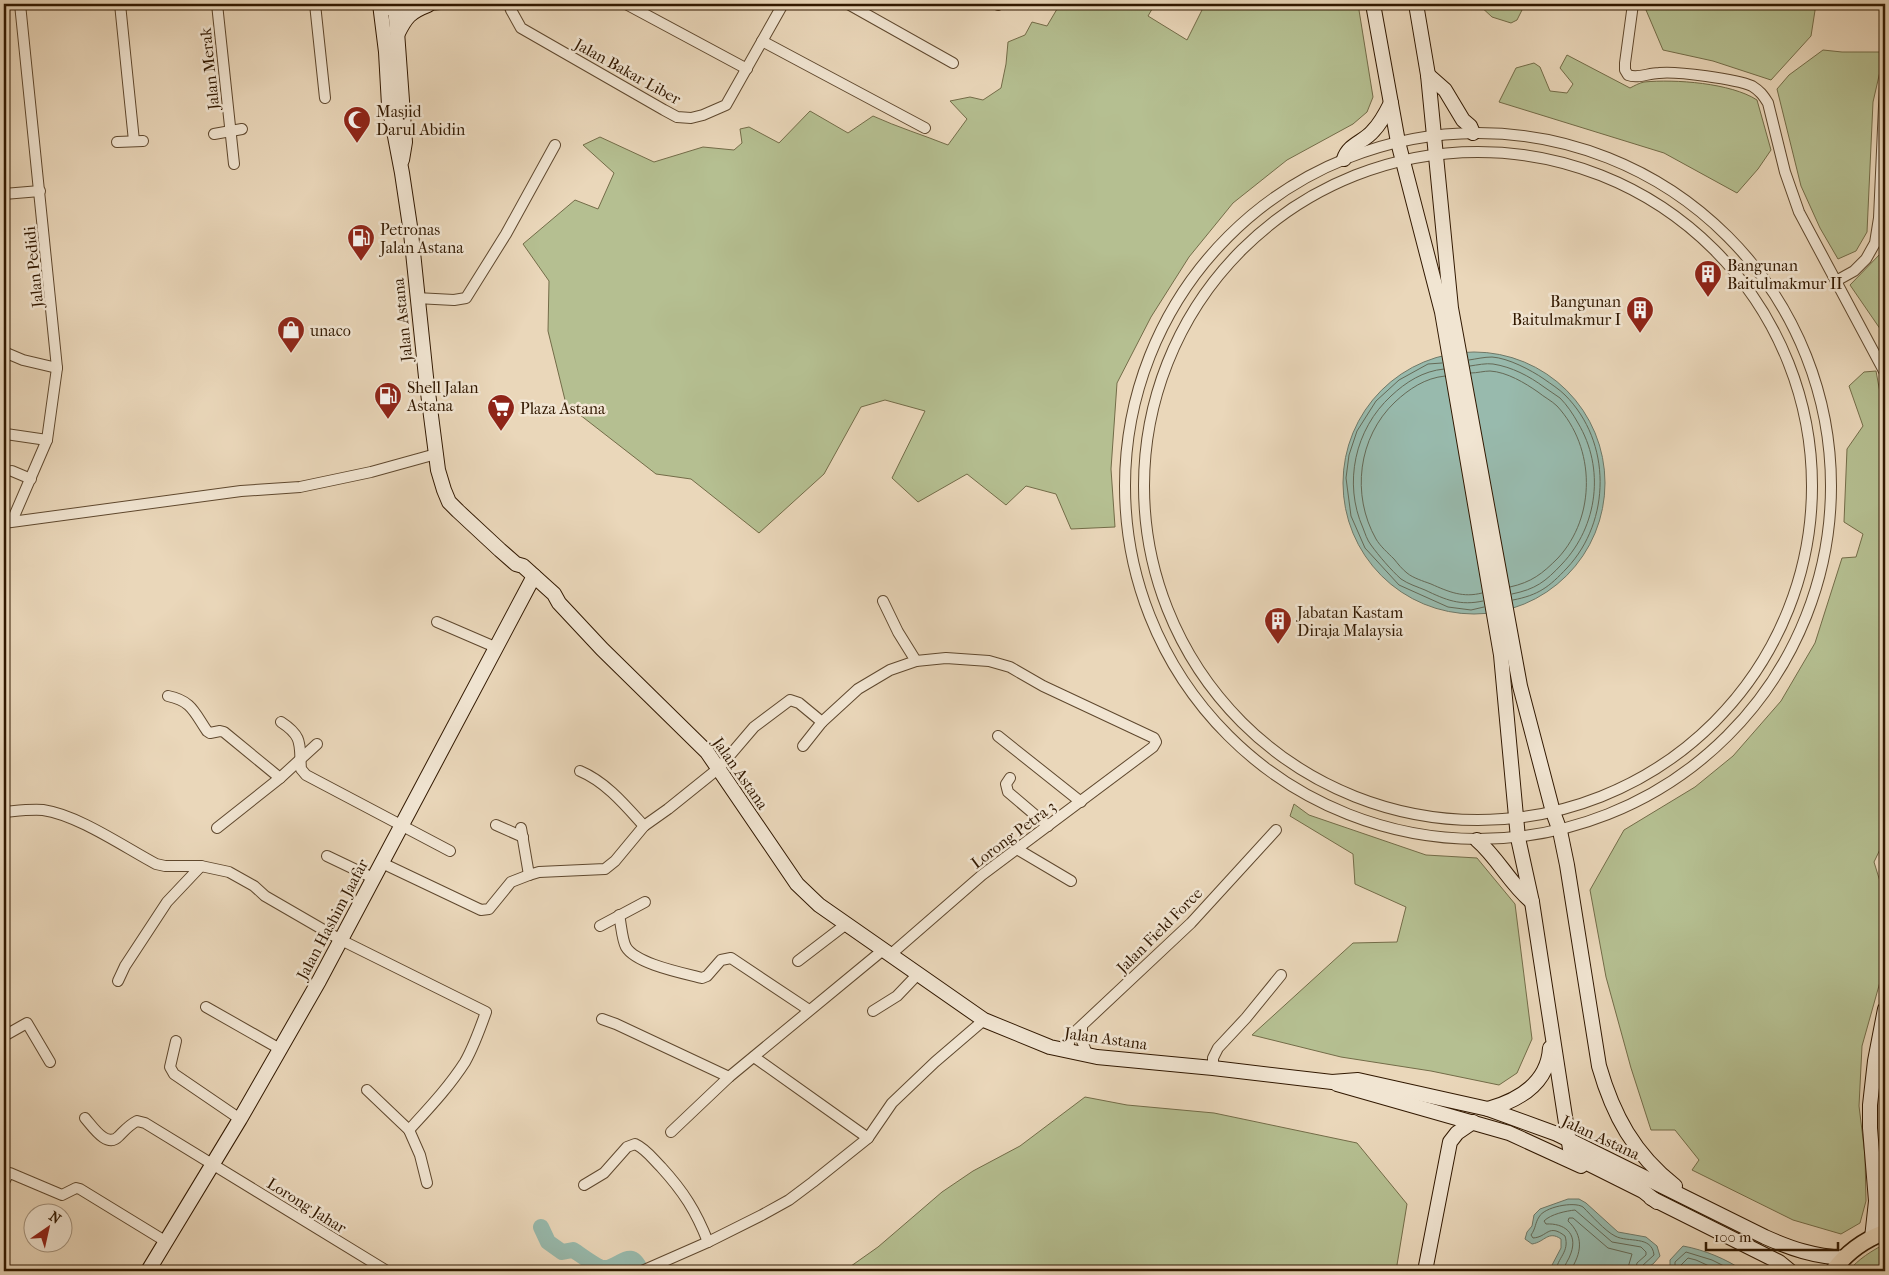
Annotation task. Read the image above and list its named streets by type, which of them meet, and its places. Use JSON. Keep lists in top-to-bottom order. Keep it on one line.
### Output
{"streets":{"street":["Jalan Merak","Jalan Bakar Liber","Jalan Pedidi","Jalan Astana","Lorong Petra 3","Jalan Hashim Jaafar","Jalan Field Force","Lorong Jahar"]},"crossings":[["Jalan Astana","Lorong Petra 3"],["Jalan Astana","Jalan Hashim Jaafar"],["Jalan Astana","Jalan Field Force"],["Jalan Hashim Jaafar","Lorong Jahar"]],"places":{"mosque":["Masjid Darul Abidin"],"fuel station":["Petronas Jalan Astana","Shell Jalan Astana"],"building":["Bangunan Baitulmakmur II","Bangunan Baitulmakmur I","Jabatan Kastam Diraja Malaysia"],"shop":["unaco"],"supermarket":["Plaza Astana"]},"scale_bar":"100 m","north":"top right"}
